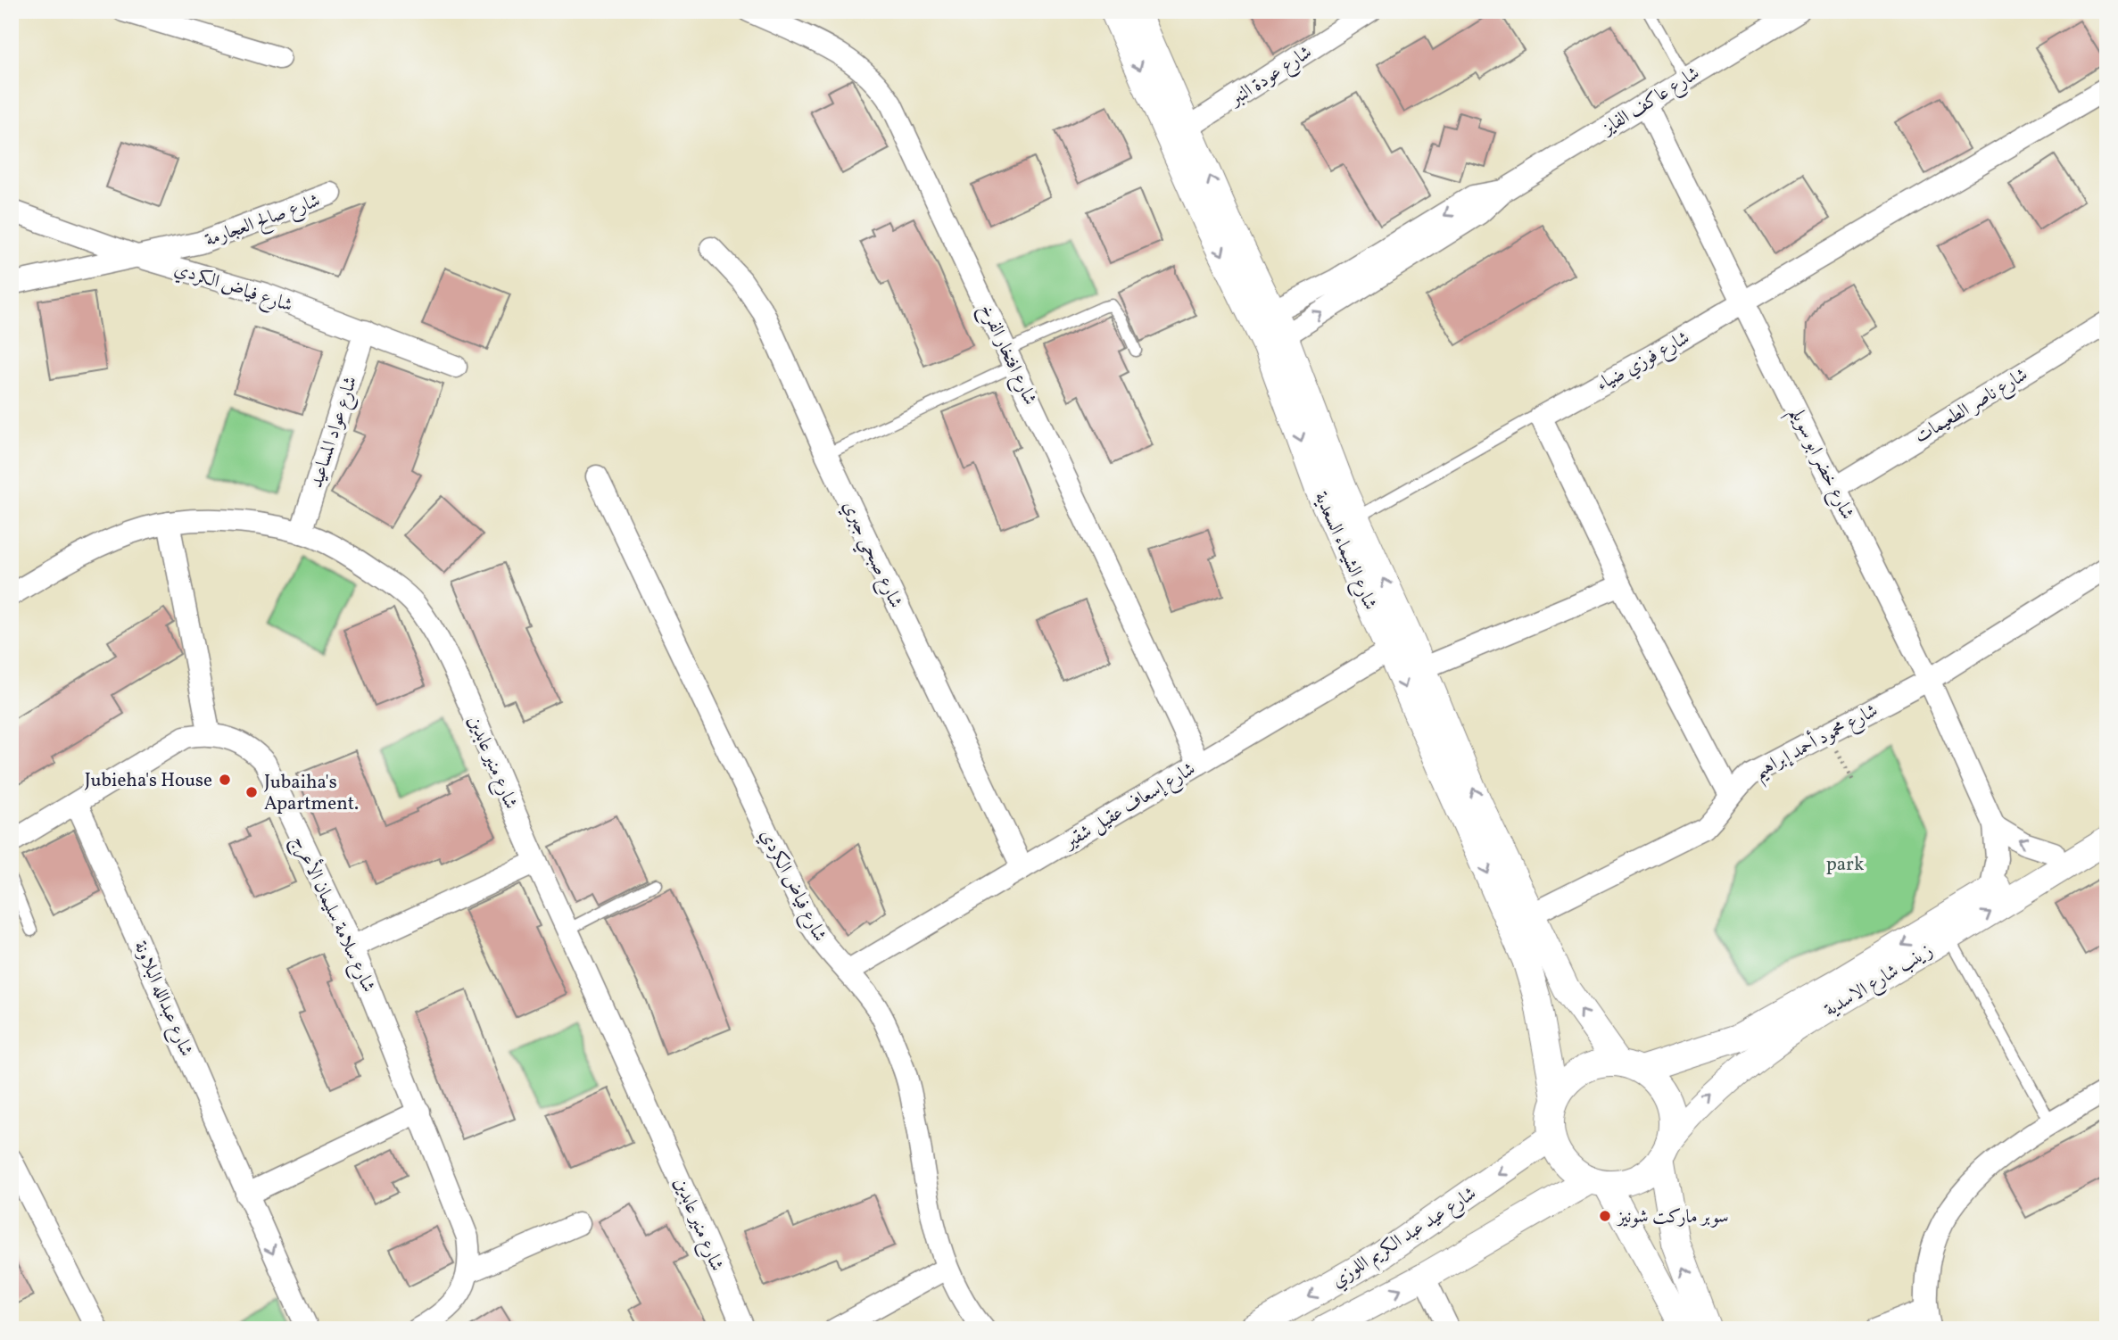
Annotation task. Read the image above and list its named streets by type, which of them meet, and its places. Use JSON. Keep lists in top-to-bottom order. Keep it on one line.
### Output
{"streets":{"street":["شارع عودة النبر","شارع عاكف الفايز","شارع صالح العجارمة","شارع فياض الكردي","شارع افتخار الفرخ","شارع فوزي ضياء","شارع ناصر الطعيمات","شارع عواد المساعيد","شارع خضر ابو سويلم","شارع الشيماء السعدية","شارع صبحي جبري","شارع محمود أحمد إبراهيم","شارع منير عابدين","شارع إسعاف عقيل شقير","شارع سلامة سليمان الأعرج","زينب شارع الاسدية","شارع عبدالله البلاونة","شارع عيد عبد الكريم اللوزي"]},"crossings":[["شارع عودة النبر","شارع الشيماء السعدية"],["شارع عاكف الفايز","شارع خضر ابو سويلم"],["شارع عاكف الفايز","شارع الشيماء السعدية"],["شارع صالح العجارمة","شارع فياض الكردي"],["شارع فياض الكردي","شارع عواد المساعيد"],["شارع فياض الكردي","شارع إسعاف عقيل شقير"],["شارع افتخار الفرخ","شارع إسعاف عقيل شقير"],["شارع فوزي ضياء","شارع خضر ابو سويلم"],["شارع ناصر الطعيمات","شارع خضر ابو سويلم"],["شارع عواد المساعيد","شارع منير عابدين"],["شارع خضر ابو سويلم","شارع محمود أحمد إبراهيم"],["شارع خضر ابو سويلم","زينب شارع الاسدية"],["شارع الشيماء السعدية","شارع محمود أحمد إبراهيم"],["شارع الشيماء السعدية","شارع إسعاف عقيل شقير"],["شارع الشيماء السعدية","زينب شارع الاسدية"],["شارع الشيماء السعدية","شارع عيد عبد الكريم اللوزي"],["شارع صبحي جبري","شارع إسعاف عقيل شقير"],["شارع سلامة سليمان الأعرج","شارع عبدالله البلاونة"],["زينب شارع الاسدية","شارع عيد عبد الكريم اللوزي"]],"parks":["park"],"places":["Jubieha's House","Jubaiha's Apartment.","سوبر ماركت شونيز"]}
